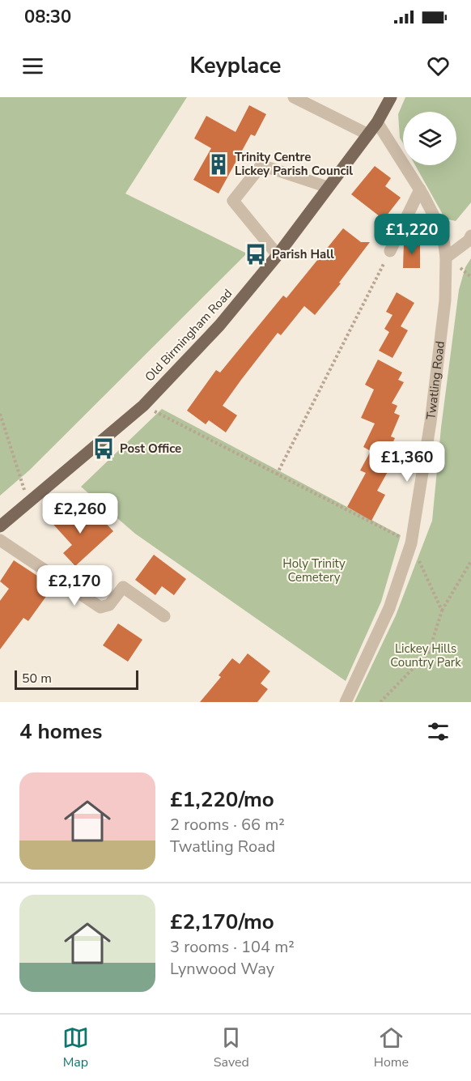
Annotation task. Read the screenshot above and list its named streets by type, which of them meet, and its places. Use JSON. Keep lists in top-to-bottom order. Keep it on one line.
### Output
{"streets":{"main road":["Old Birmingham Road"],"street":["Twatling Road"]},"crossings":[["Old Birmingham Road","Twatling Road"]],"parks":["Holy Trinity Cemetery","Lickey Hills Country Park"],"places":{"building":["Trinity Centre Lickey Parish Council"],"bus stop":["Parish Hall","Post Office"]},"scale_bar":"50 m","page":{"status":"08:30","header":"Keyplace","price":["£1,220","£1,360","£2,260","£2,170"],"scale":"50 m","heading":"4 homes","list":[{"name":"£1,220/mo","note":"2 rooms · 66 m² · Twatling Road"},{"name":"£2,170/mo","note":"3 rooms · 104 m² · Lynwood Way"}],"tabs":["Map","Saved","Home"]}}
